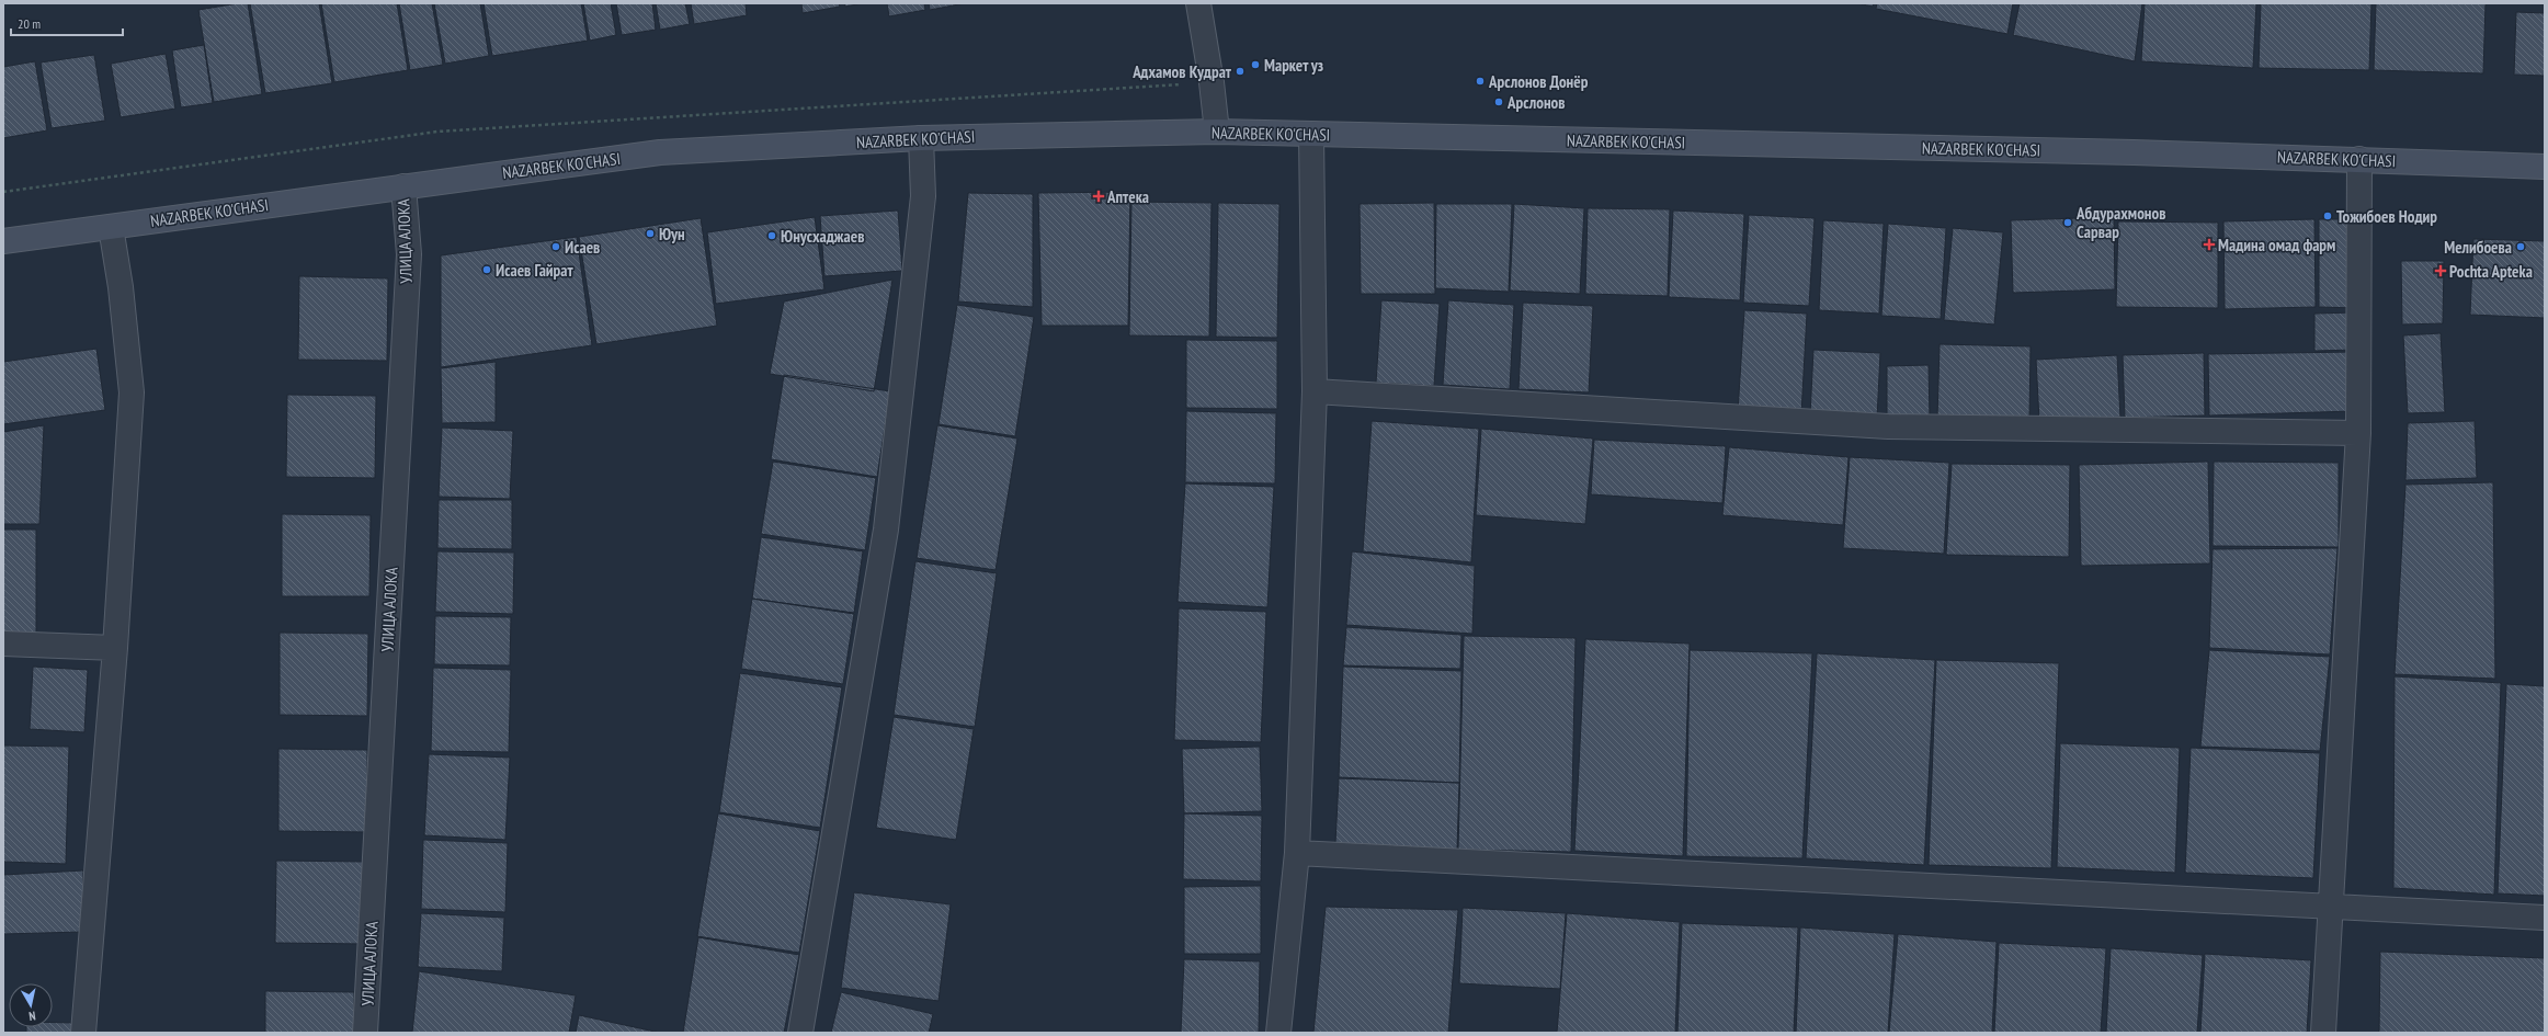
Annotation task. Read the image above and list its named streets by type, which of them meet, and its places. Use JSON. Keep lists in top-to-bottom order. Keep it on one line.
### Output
{"streets":{"main road":["NAZARBEK KO'CHASI"],"street":["УЛИЦА АЛОКА"]},"crossings":[["NAZARBEK KO'CHASI","УЛИЦА АЛОКА"]],"places":{"other":["Маркет уз","Адхамов Кудрат","Арслонов Донёр","Арслонов","Тожибоев Нодир","Абдурахмонов Сарвар","Юун","Юнусхаджаев","Исаев","Мелибоева","Исаев Гайрат"],"health":["Аптека","Мадина омад фарм","Pochta Apteka"]},"scale_bar":"20 m","north":"bottom"}
